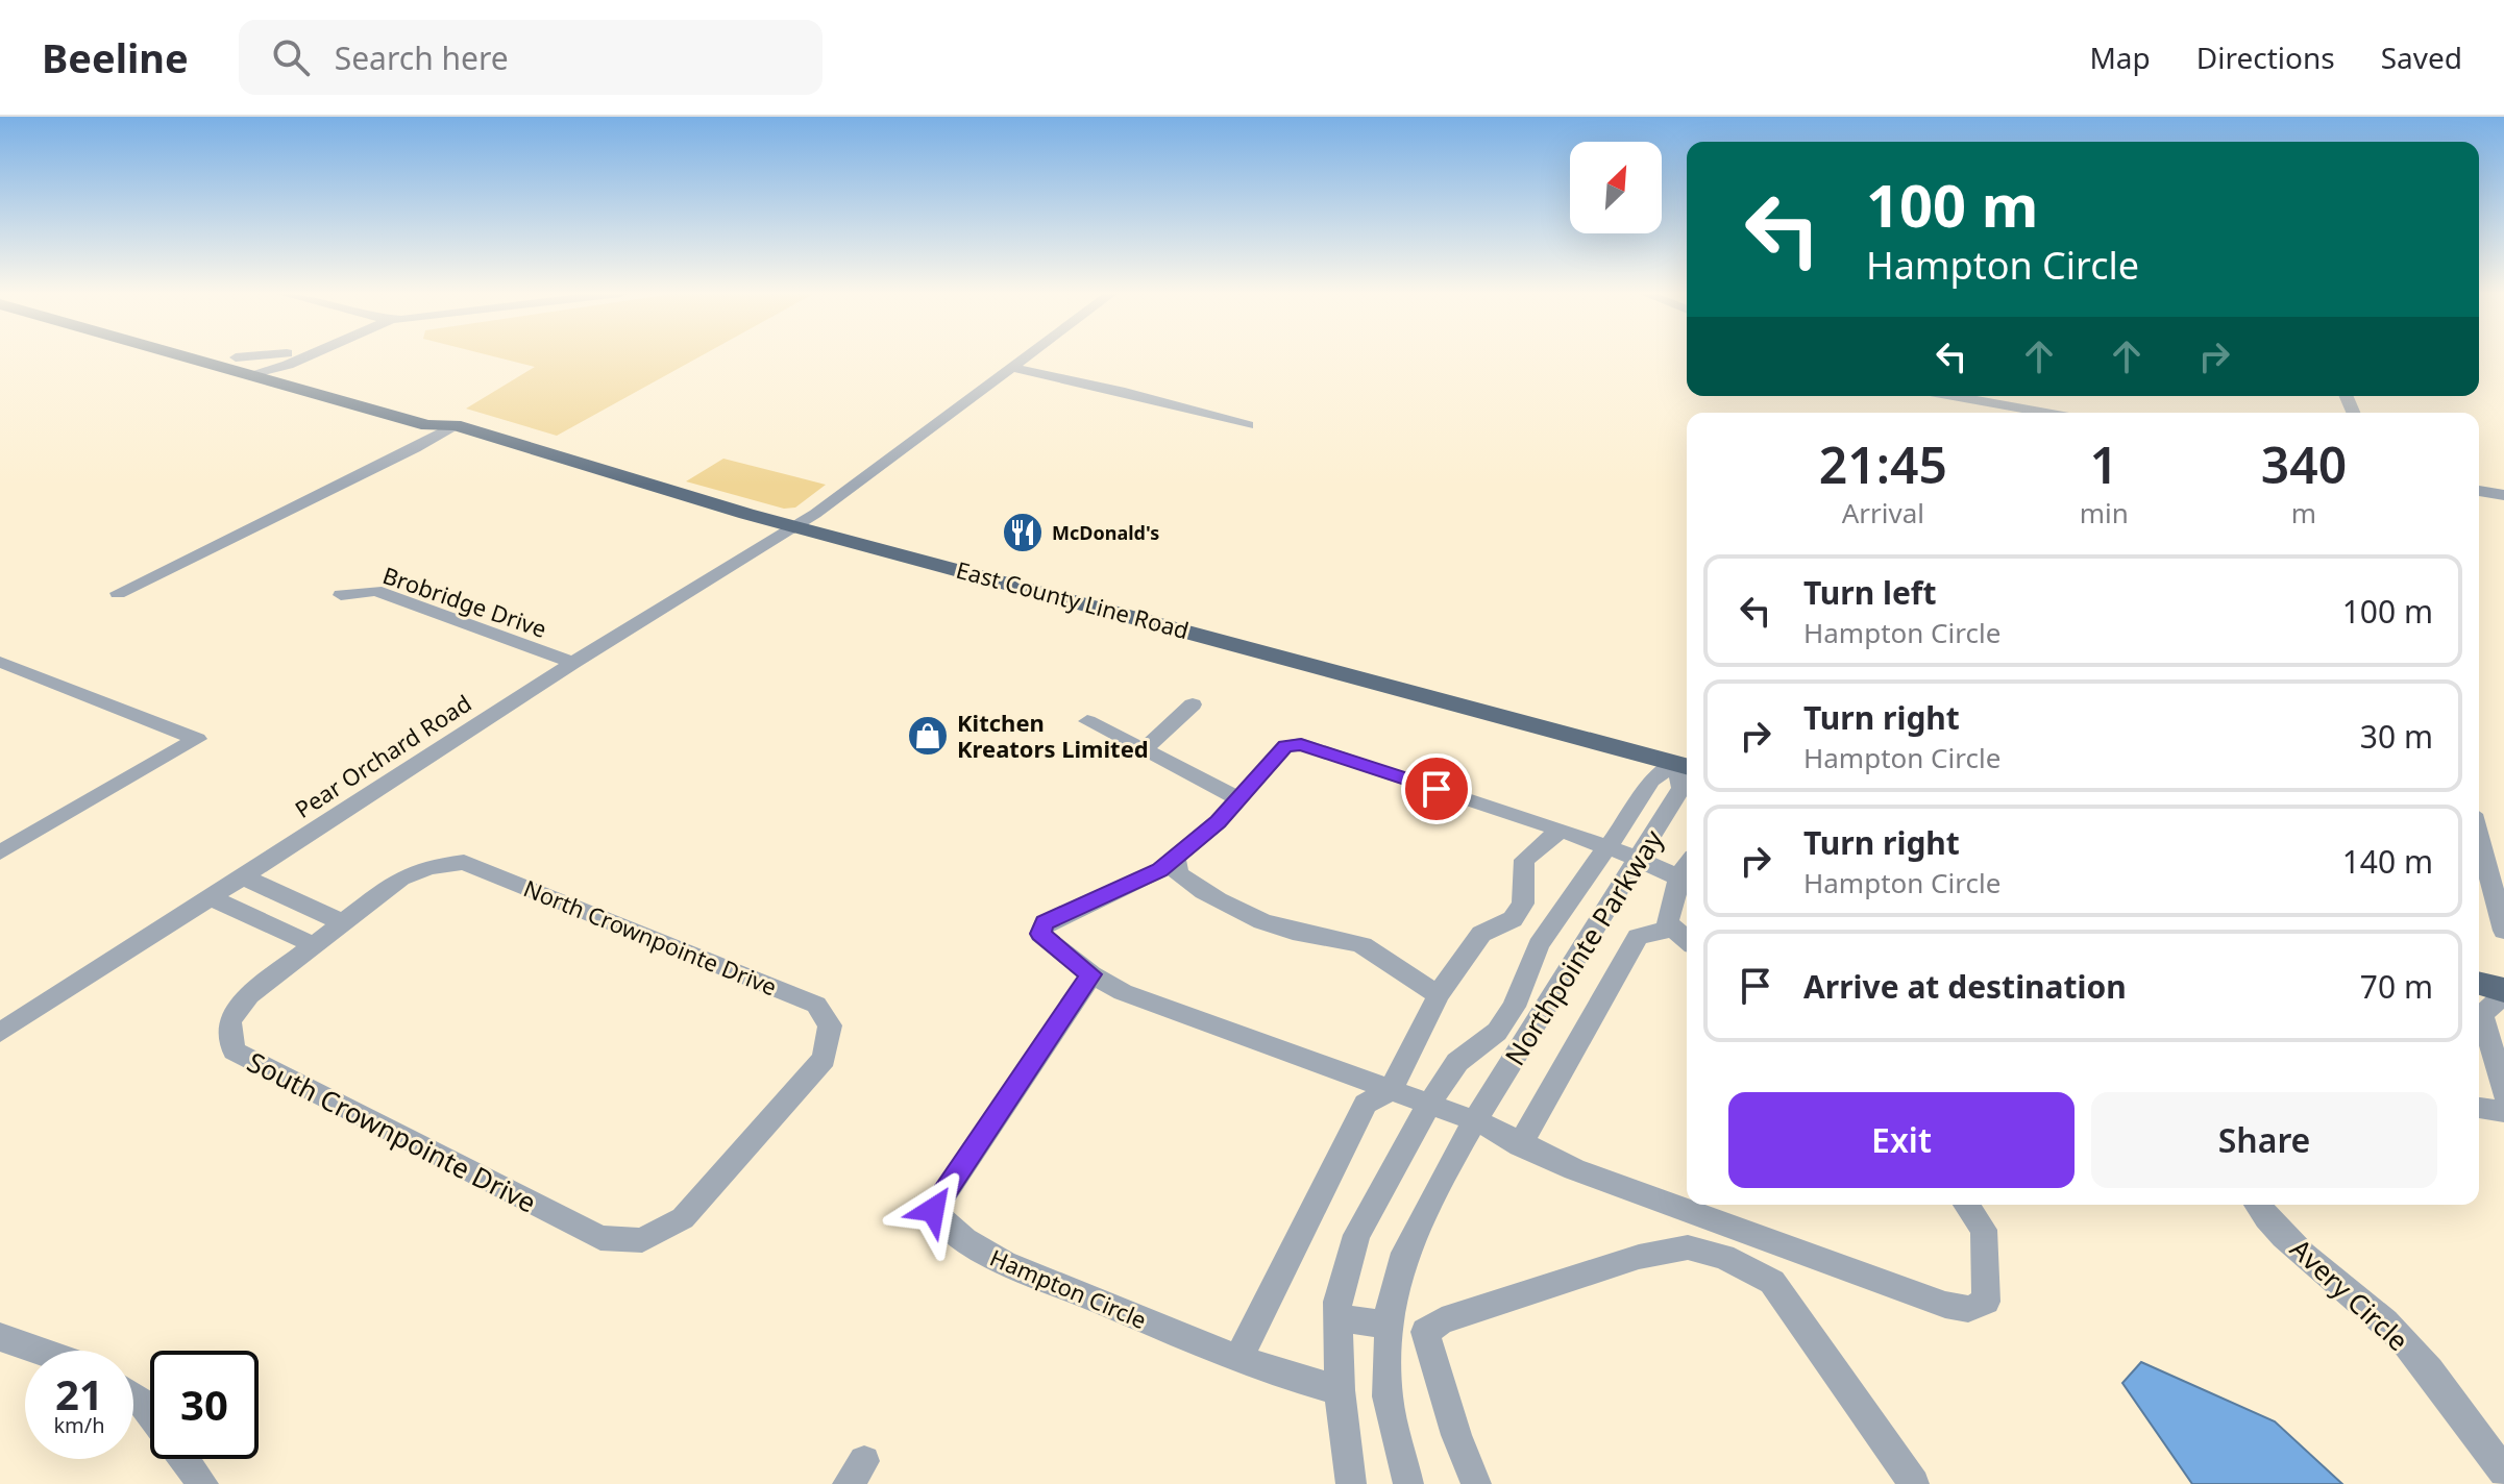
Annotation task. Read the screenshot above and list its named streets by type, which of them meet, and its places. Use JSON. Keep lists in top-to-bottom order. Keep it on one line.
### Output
{"streets":{"main road":["East County Line Road"],"street":["Brobridge Drive","Pear Orchard Road","North Crownpointe Drive","Northpointe Parkway","South Crownpointe Drive","Hampton Circle","Avery Circle"]},"crossings":[["East County Line Road","Pear Orchard Road"],["East County Line Road","Northpointe Parkway"],["Brobridge Drive","Pear Orchard Road"],["North Crownpointe Drive","South Crownpointe Drive"],["Northpointe Parkway","Hampton Circle"]],"places":{"restaurant":["McDonald's"],"shop":["Kitchen Kreators Limited"]},"north":"top right","page":{"header":"Beeline","search":"Search here","nav":["Map","Directions","Saved"],"turn":["100 m","Hampton Circle"],"eta":["21:45","Arrival","1","min","340","m"],"list":[{"name":"Turn left","note":"Hampton Circle","value":"100 m"},{"name":"Turn right","note":"Hampton Circle","value":"30 m"},{"name":"Turn right","note":"Hampton Circle","value":"140 m"},{"name":"Arrive at destination","value":"70 m"}],"buttons":["Exit","Share"],"speed":"21 km/h","limit":"30"}}
